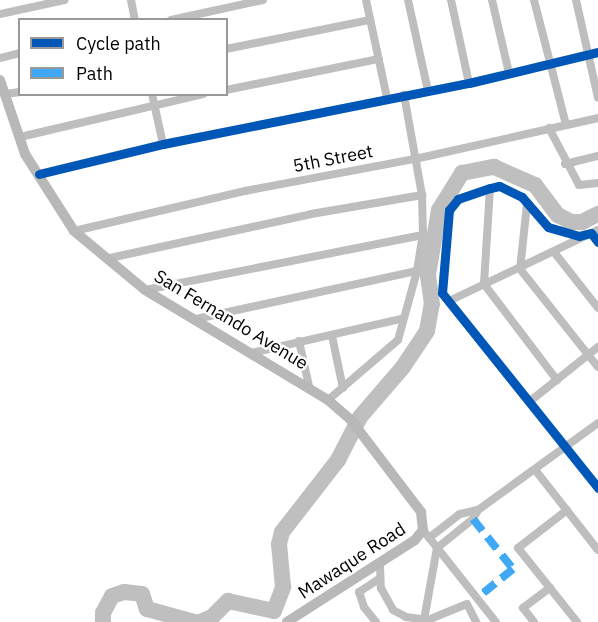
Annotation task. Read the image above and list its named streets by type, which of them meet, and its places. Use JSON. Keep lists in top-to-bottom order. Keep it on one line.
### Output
{"streets":{"main road":["San Fernando Avenue","Mawaque Road"],"street":["5th Street"]},"crossings":[["5th Street","San Fernando Avenue"],["San Fernando Avenue","Mawaque Road"]],"legend":["Cycle path","Path"]}
